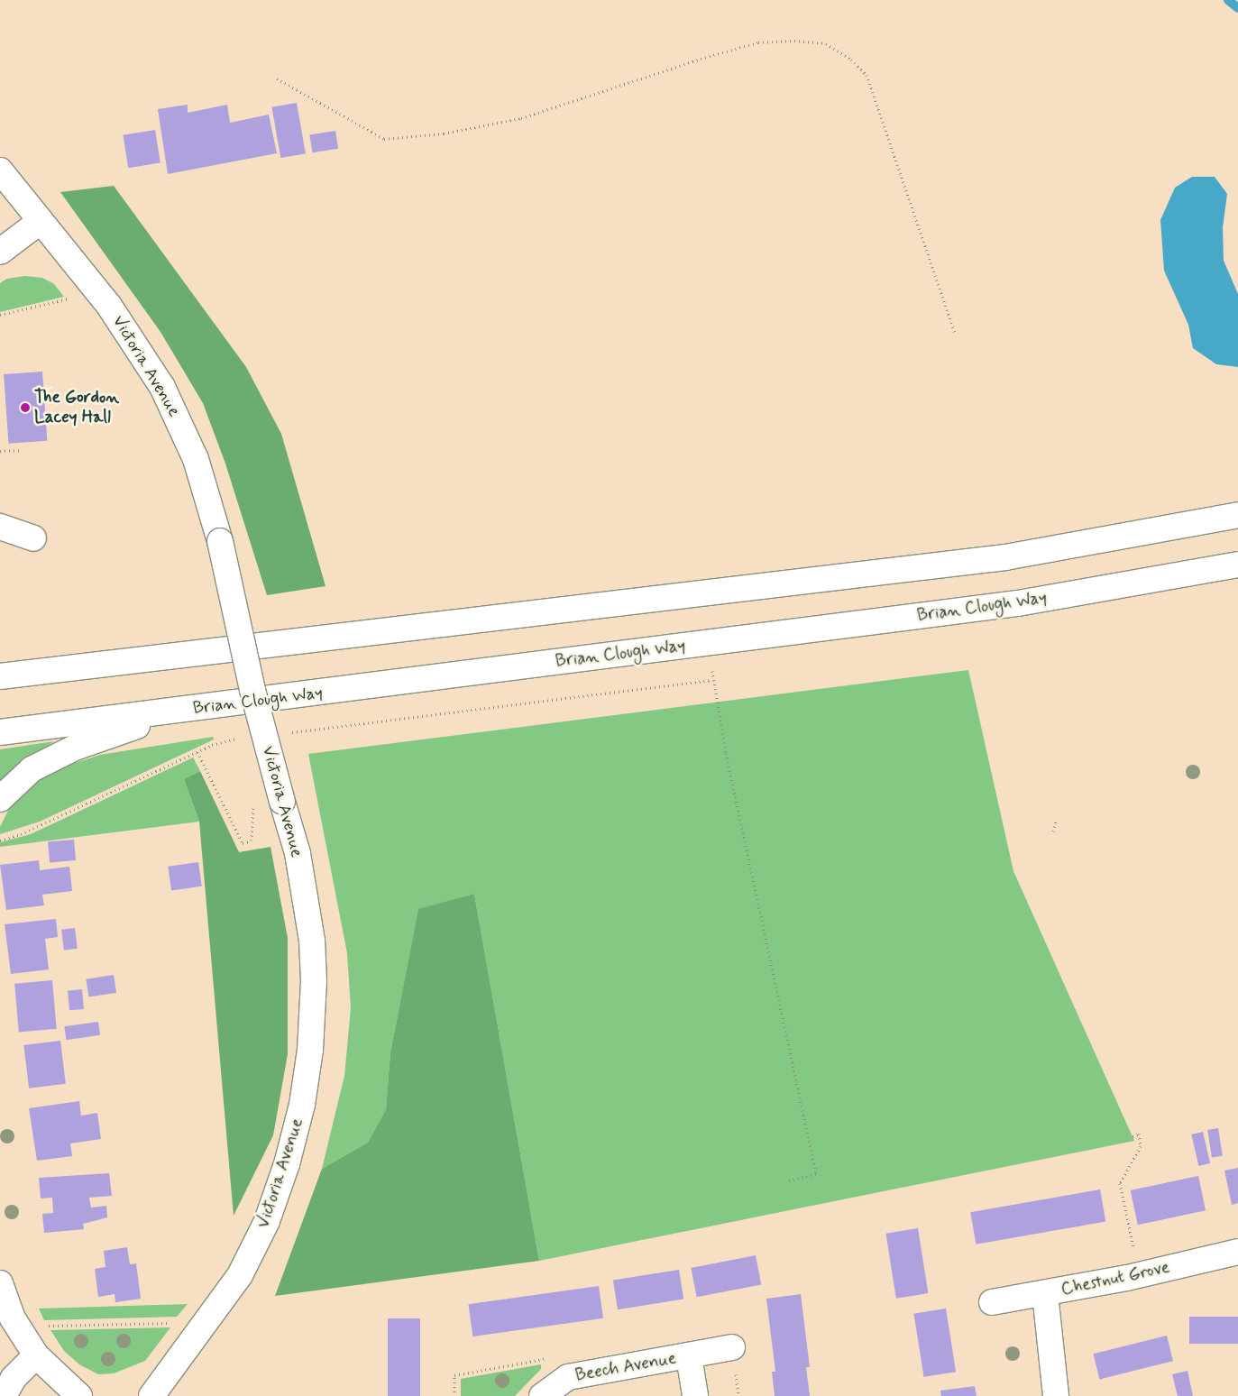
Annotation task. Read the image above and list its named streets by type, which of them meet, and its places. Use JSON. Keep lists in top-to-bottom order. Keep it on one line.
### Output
{"streets":{"main road":["Victoria Avenue","Brian Clough Way","Chestnut Grove","Beech Avenue"]},"places":["The Gordon Lacey Hall"]}
